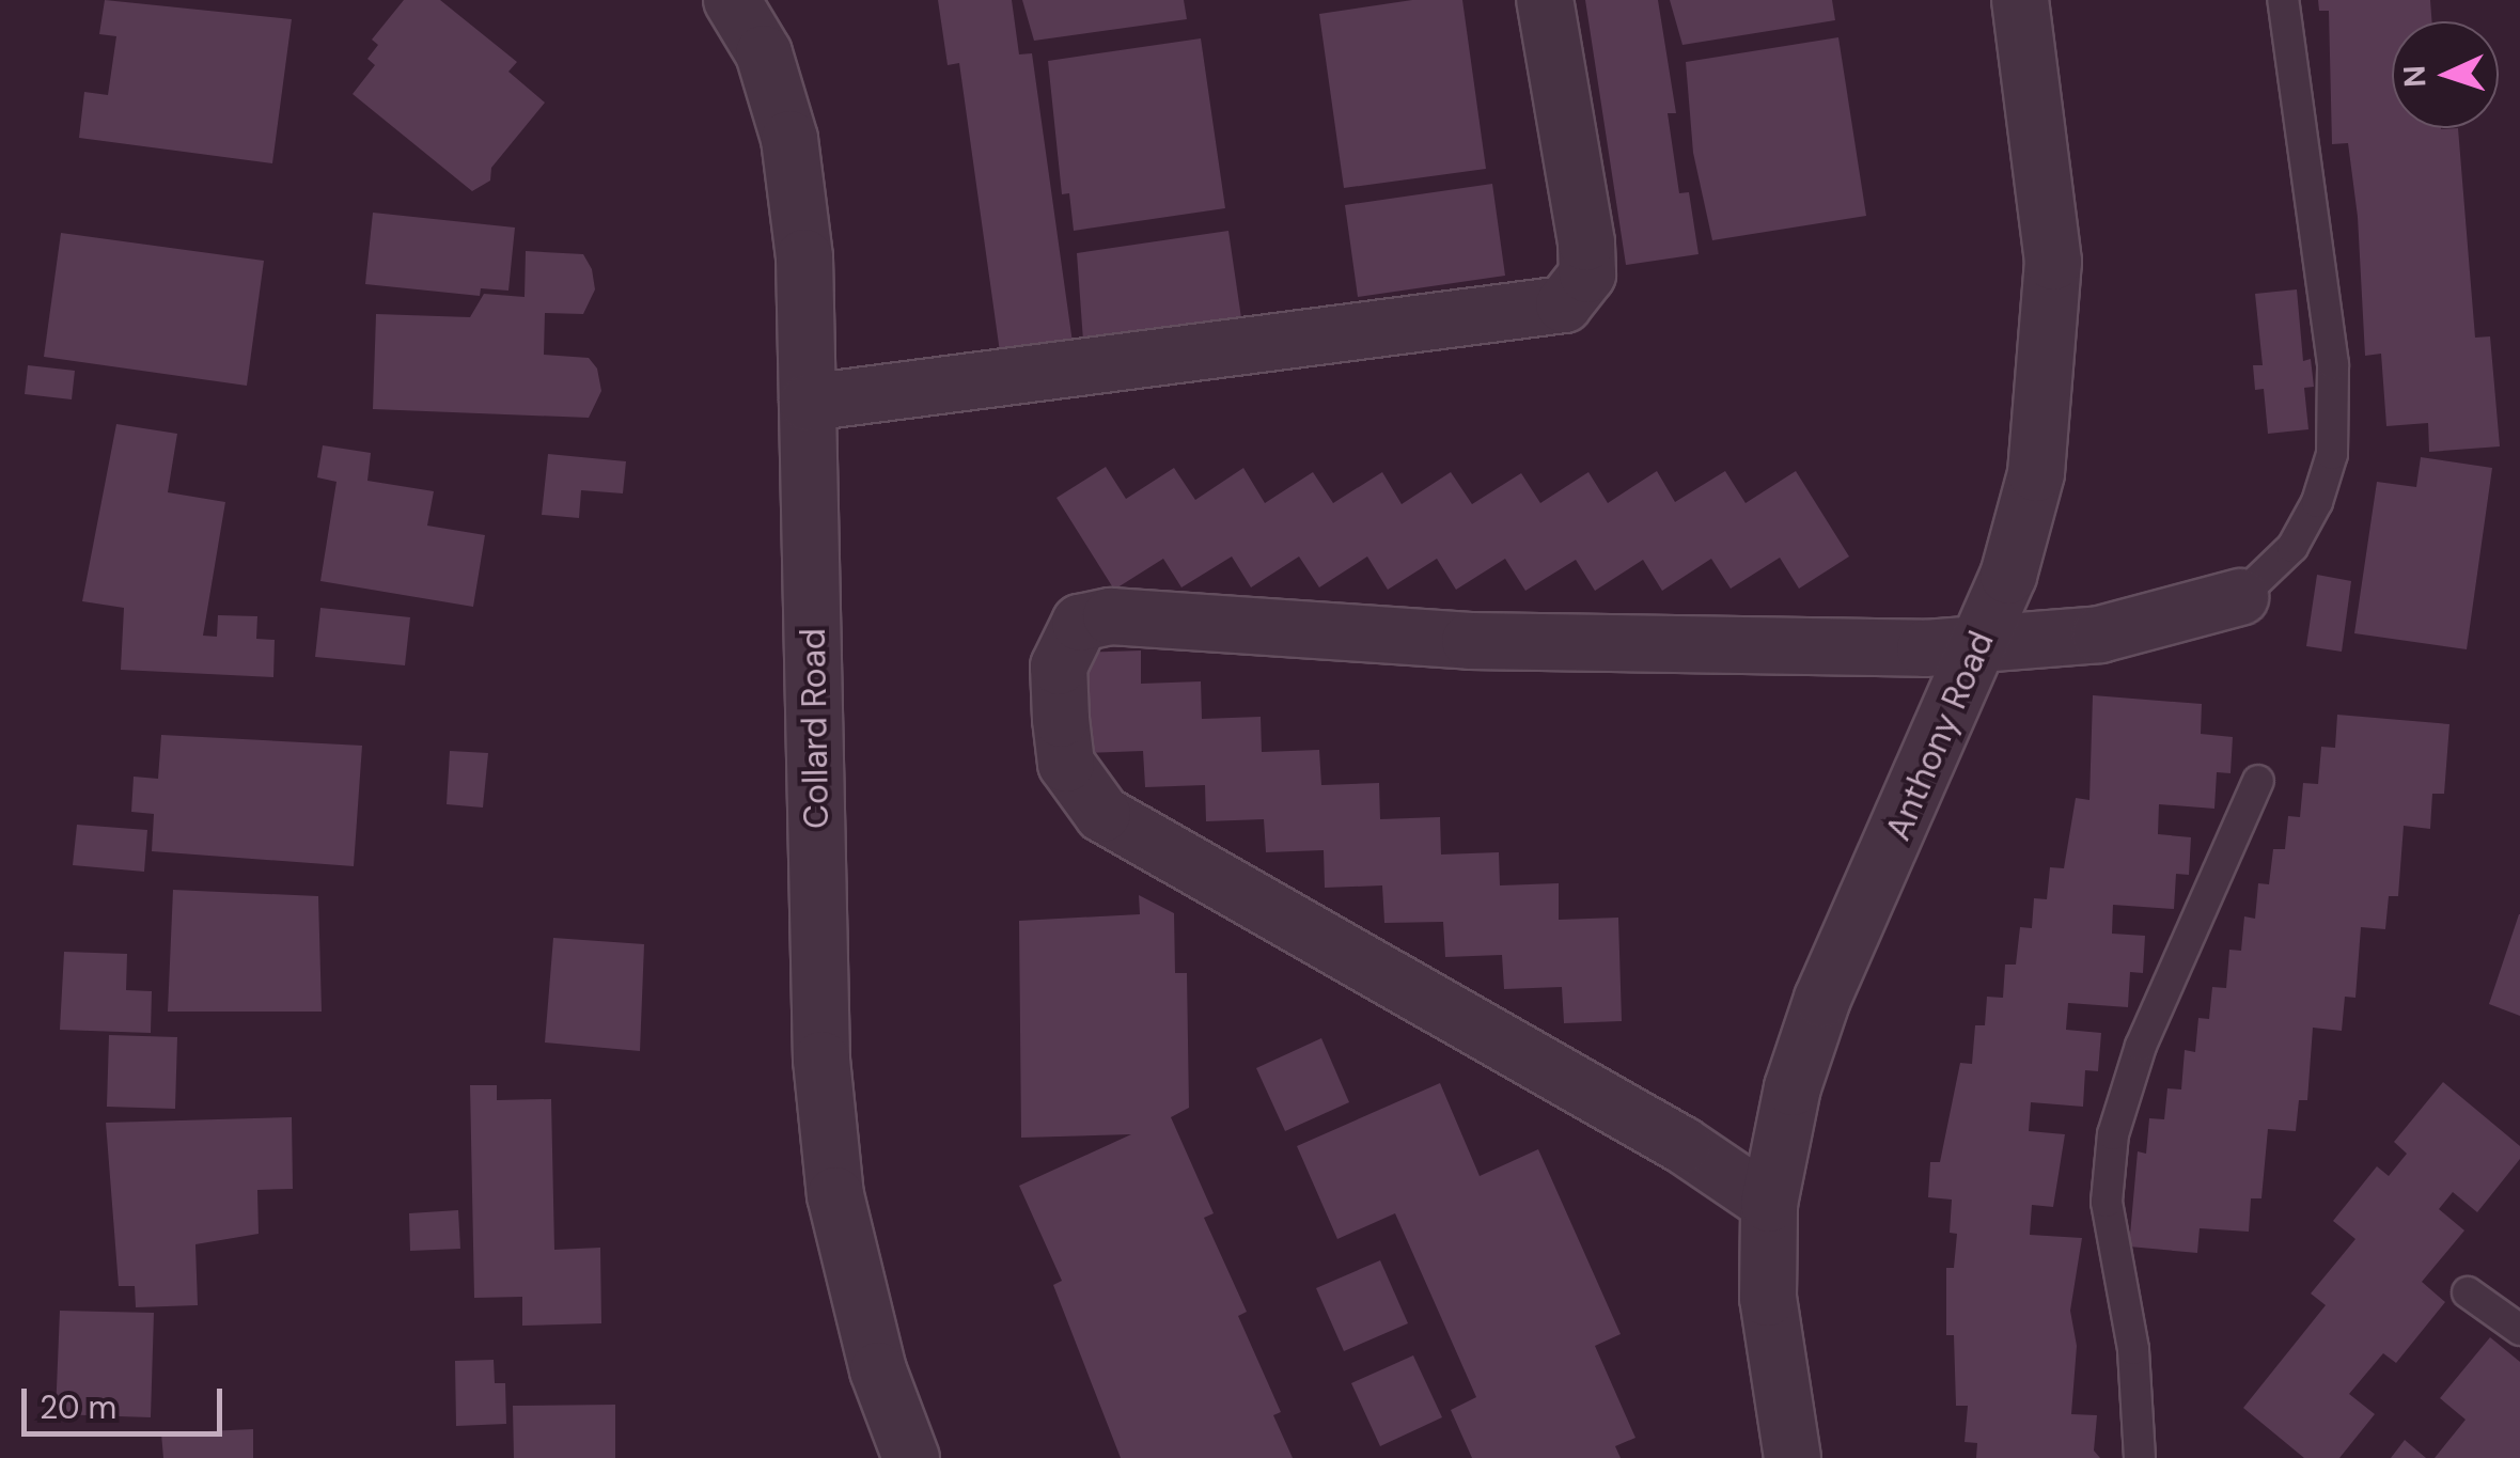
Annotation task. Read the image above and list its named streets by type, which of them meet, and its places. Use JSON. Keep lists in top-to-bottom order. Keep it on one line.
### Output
{"streets":{"street":["Collard Road","Anthony Road"]},"scale_bar":"20 m","north":"left"}
